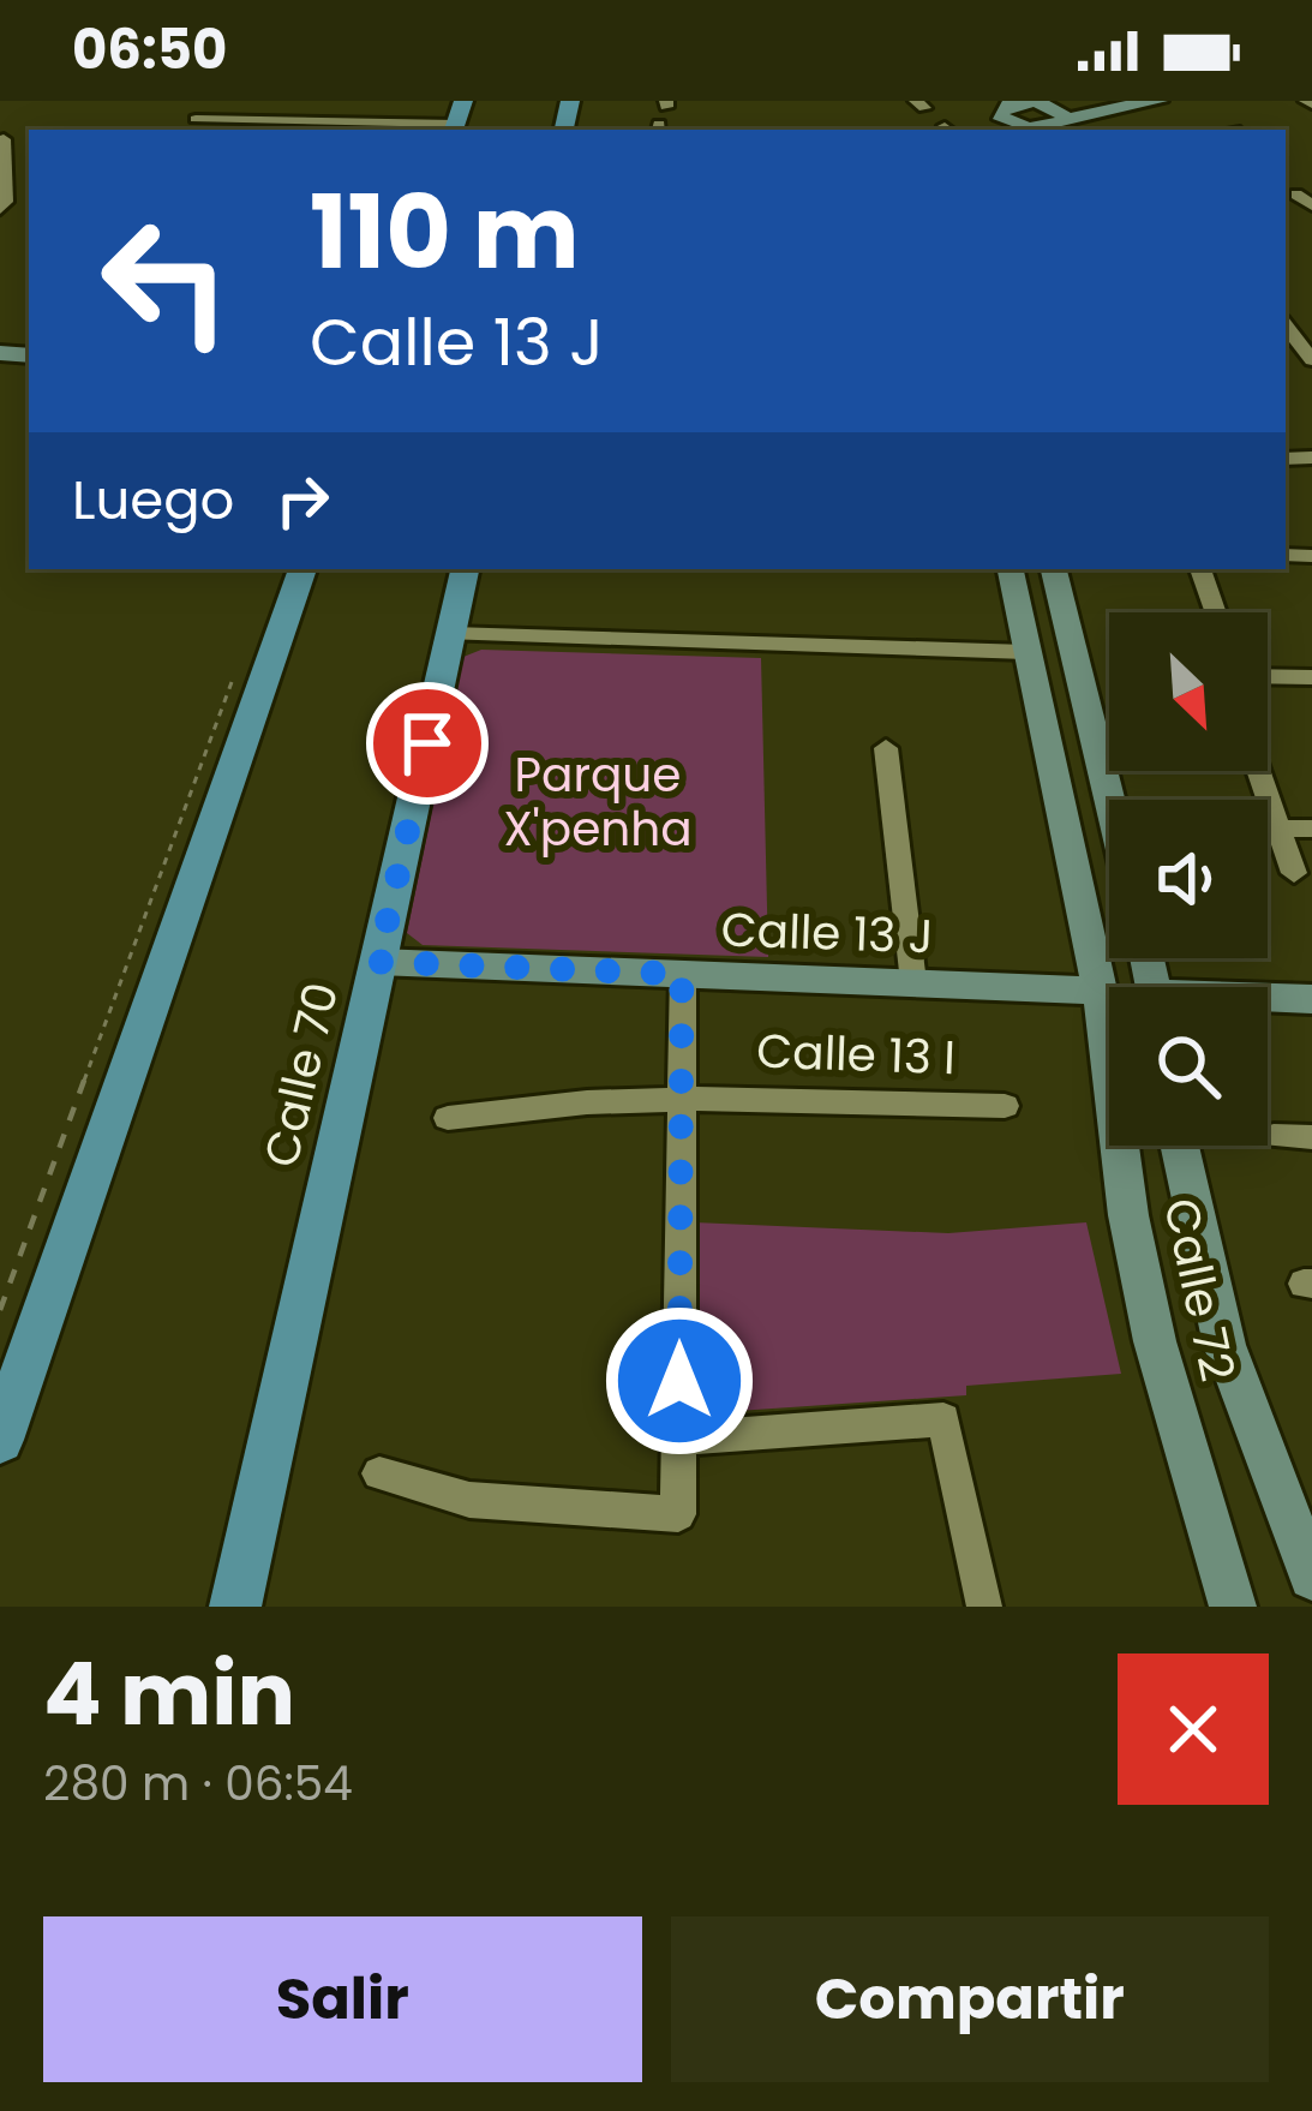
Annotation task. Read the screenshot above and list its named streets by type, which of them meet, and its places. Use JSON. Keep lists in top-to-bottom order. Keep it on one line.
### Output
{"streets":{"main road":["Calle 13 J","Calle 70","Calle 72"],"street":["Calle 13 I"]},"crossings":[["Calle 13 J","Calle 70"],["Calle 13 J","Calle 72"]],"parks":["Parque X'penha"],"north":"bottom right","page":{"status":"06:50","turn":["110 m","Calle 13 J"],"then":"Luego","heading":["4 min","280 m · 06:54"],"buttons":["Salir","Compartir"]}}
